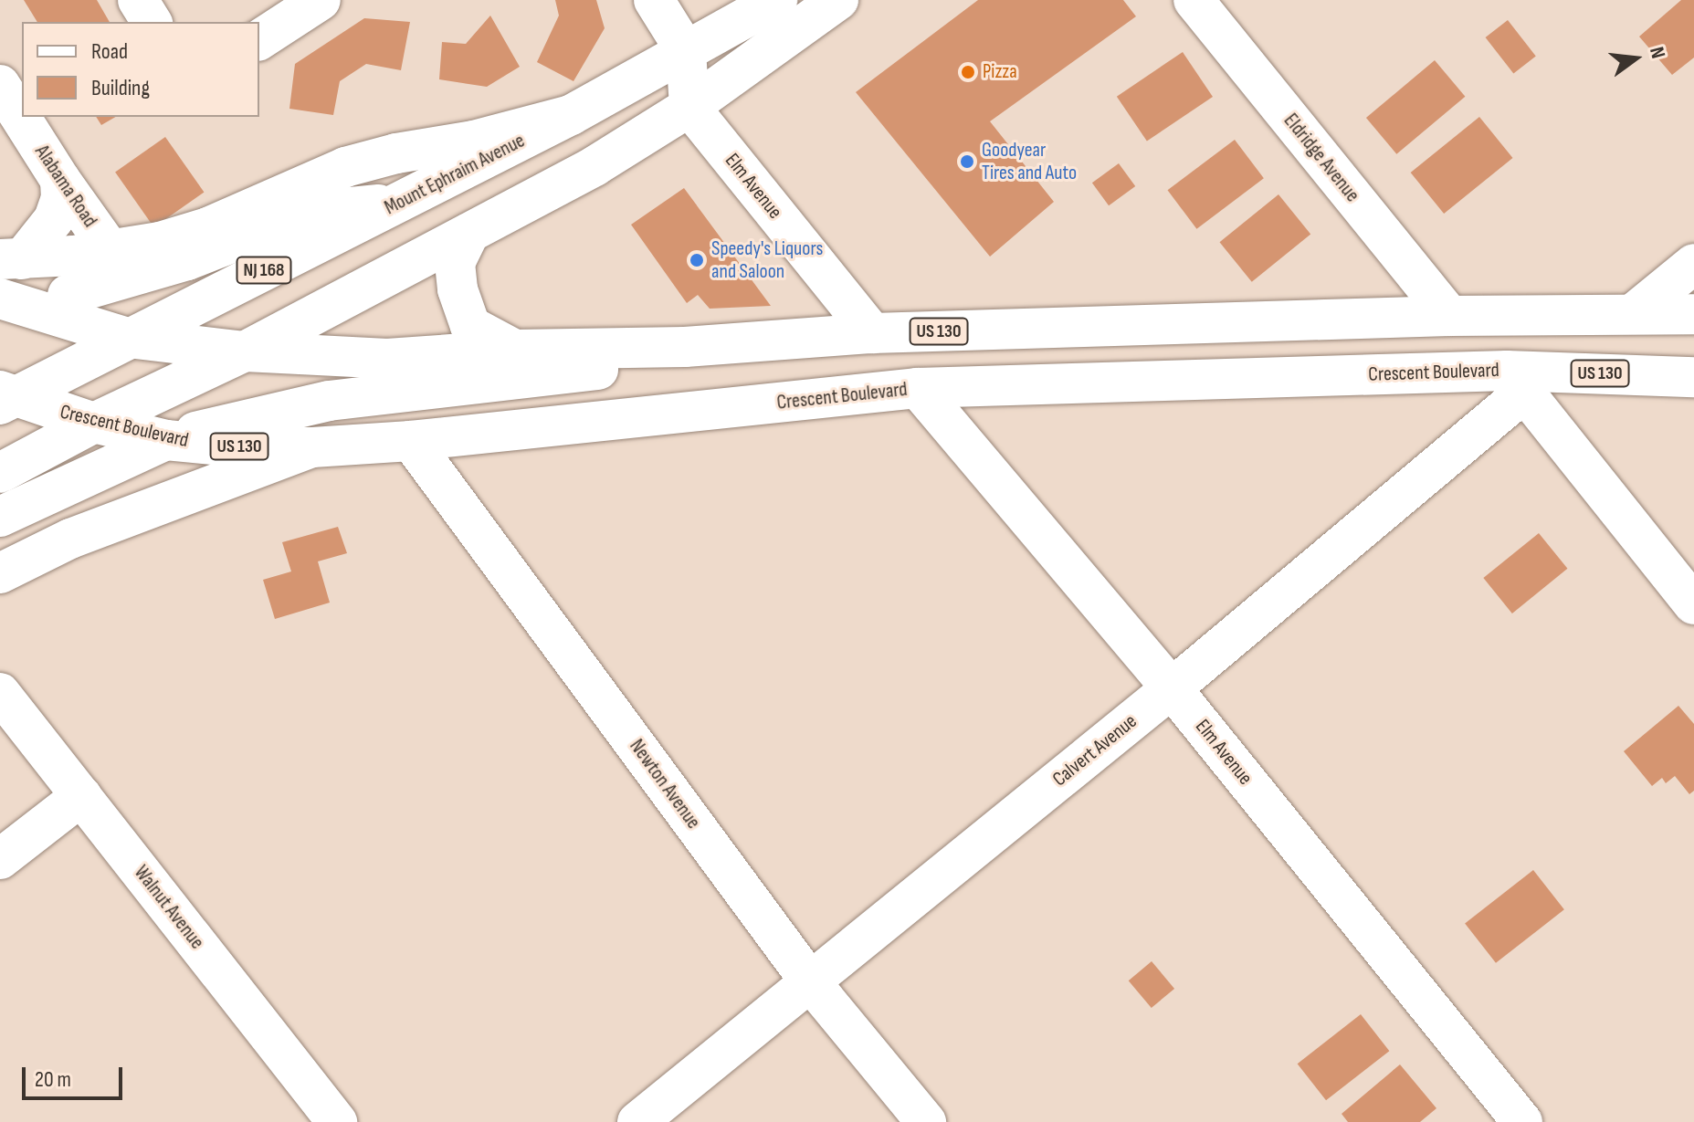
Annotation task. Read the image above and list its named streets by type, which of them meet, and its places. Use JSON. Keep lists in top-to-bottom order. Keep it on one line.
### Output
{"streets":{"main road":["Eldridge Avenue","Mount Ephraim Avenue","Alabama Road","Elm Avenue","NJ 168","US 130","Crescent Boulevard","Calvert Avenue","Newton Avenue","Walnut Avenue"]},"crossings":[["Eldridge Avenue","US 130"],["Mount Ephraim Avenue","NJ 168"],["Mount Ephraim Avenue","US 130"],["Elm Avenue","US 130"],["Elm Avenue","Crescent Boulevard"],["Elm Avenue","Calvert Avenue"],["NJ 168","US 130"],["NJ 168","Crescent Boulevard"],["Crescent Boulevard","Calvert Avenue"],["Crescent Boulevard","Newton Avenue"],["Calvert Avenue","Newton Avenue"]],"places":["Pizza","Goodyear Tires and Auto","Speedy's Liquors and Saloon"],"legend":["Road","Building"],"scale_bar":"20 m","north":"right"}
